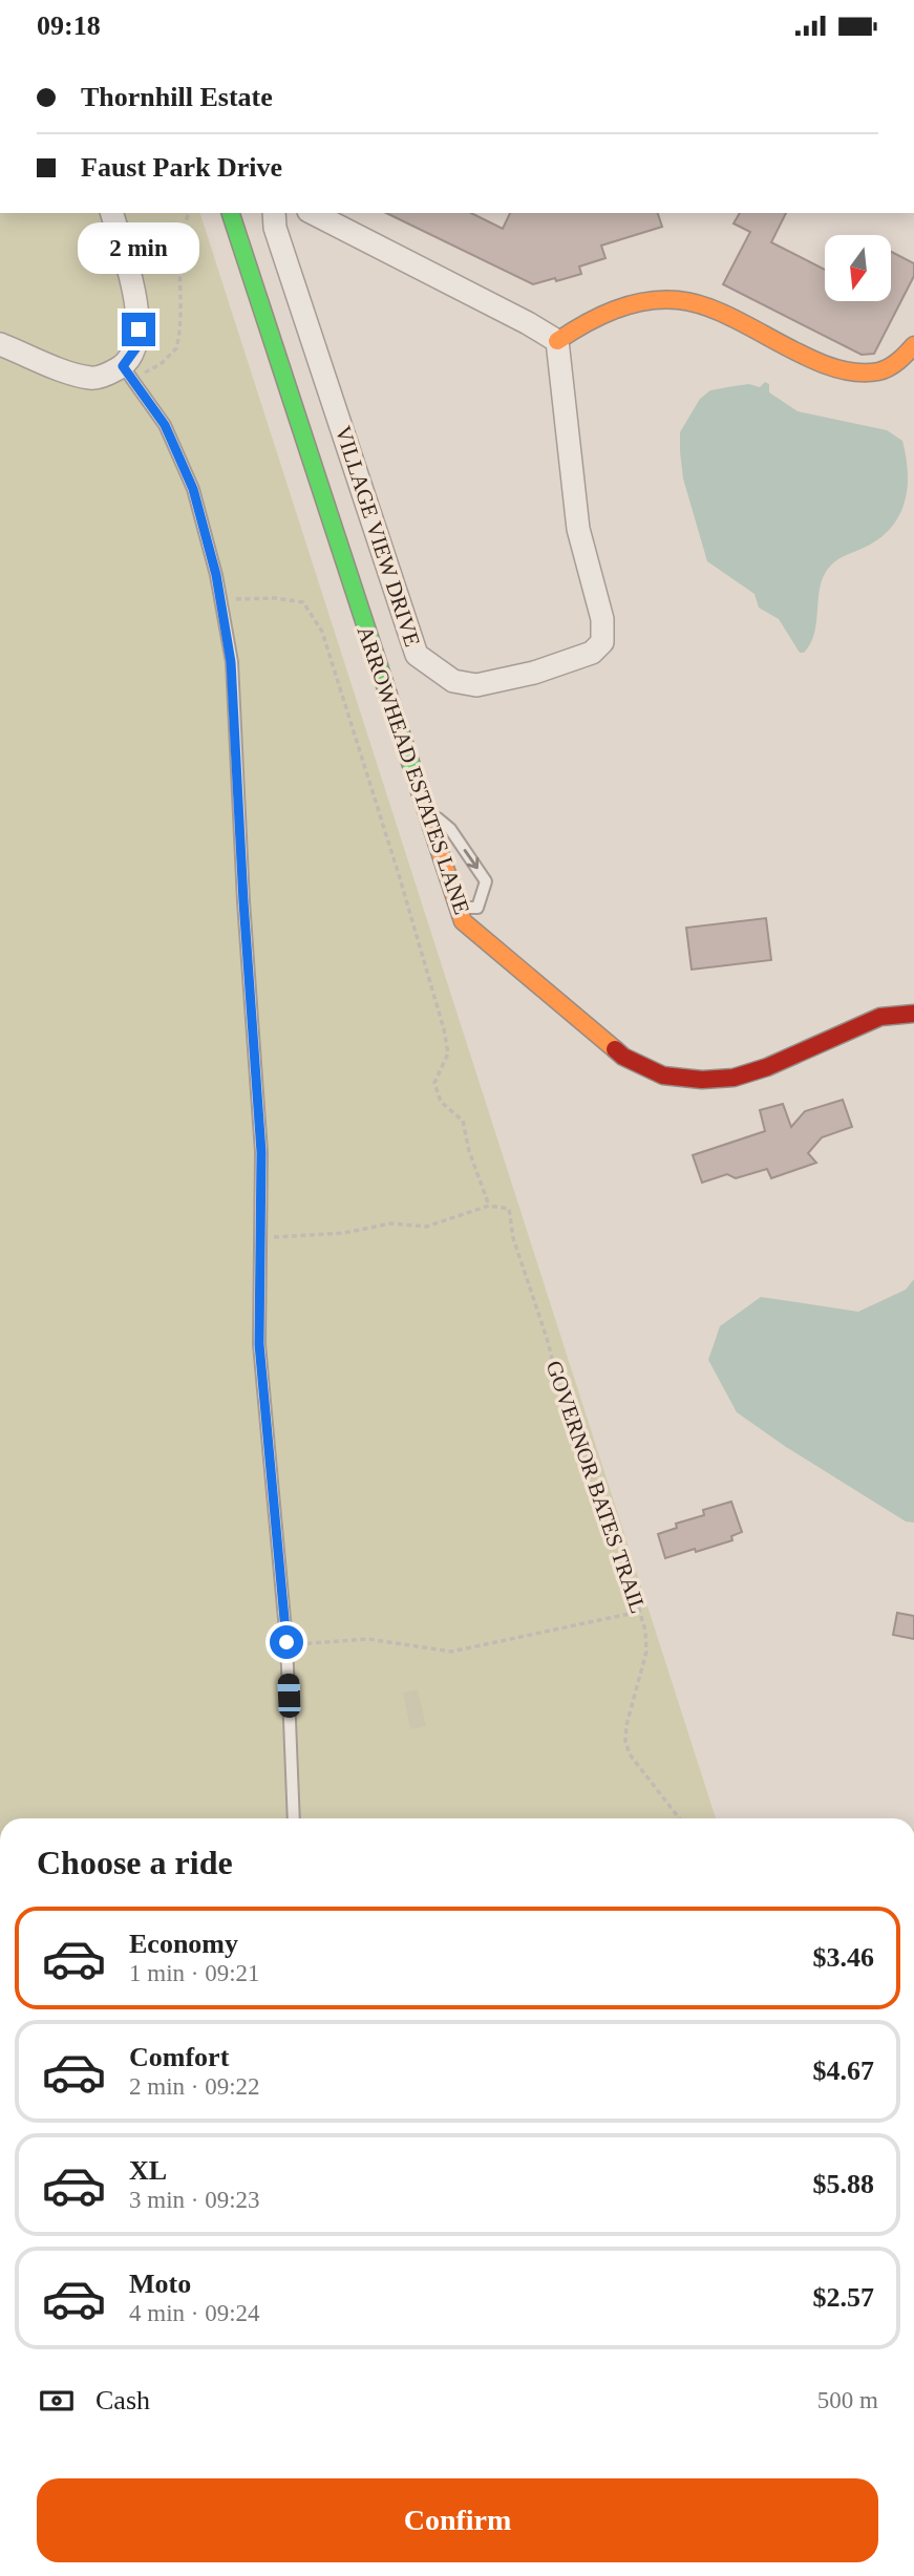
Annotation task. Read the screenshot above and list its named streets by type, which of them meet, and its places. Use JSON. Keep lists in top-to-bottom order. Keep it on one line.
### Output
{"streets":{"street":["VILLAGE VIEW DRIVE","ARROWHEAD ESTATES LANE"],"path":["GOVERNOR BATES TRAIL"]},"north":"bottom","page":{"status":"09:18","banner":["Thornhill Estate","Faust Park Drive"],"bubble":"2 min","heading":"Choose a ride","list":[{"name":"Economy","note":"1 min · 09:21","value":"$3.46"},{"name":"Comfort","note":"2 min · 09:22","value":"$4.67"},{"name":"XL","note":"3 min · 09:23","value":"$5.88"},{"name":"Moto","note":"4 min · 09:24","value":"$2.57"}],"pay":["Cash","500 m"],"buttons":"Confirm"}}
